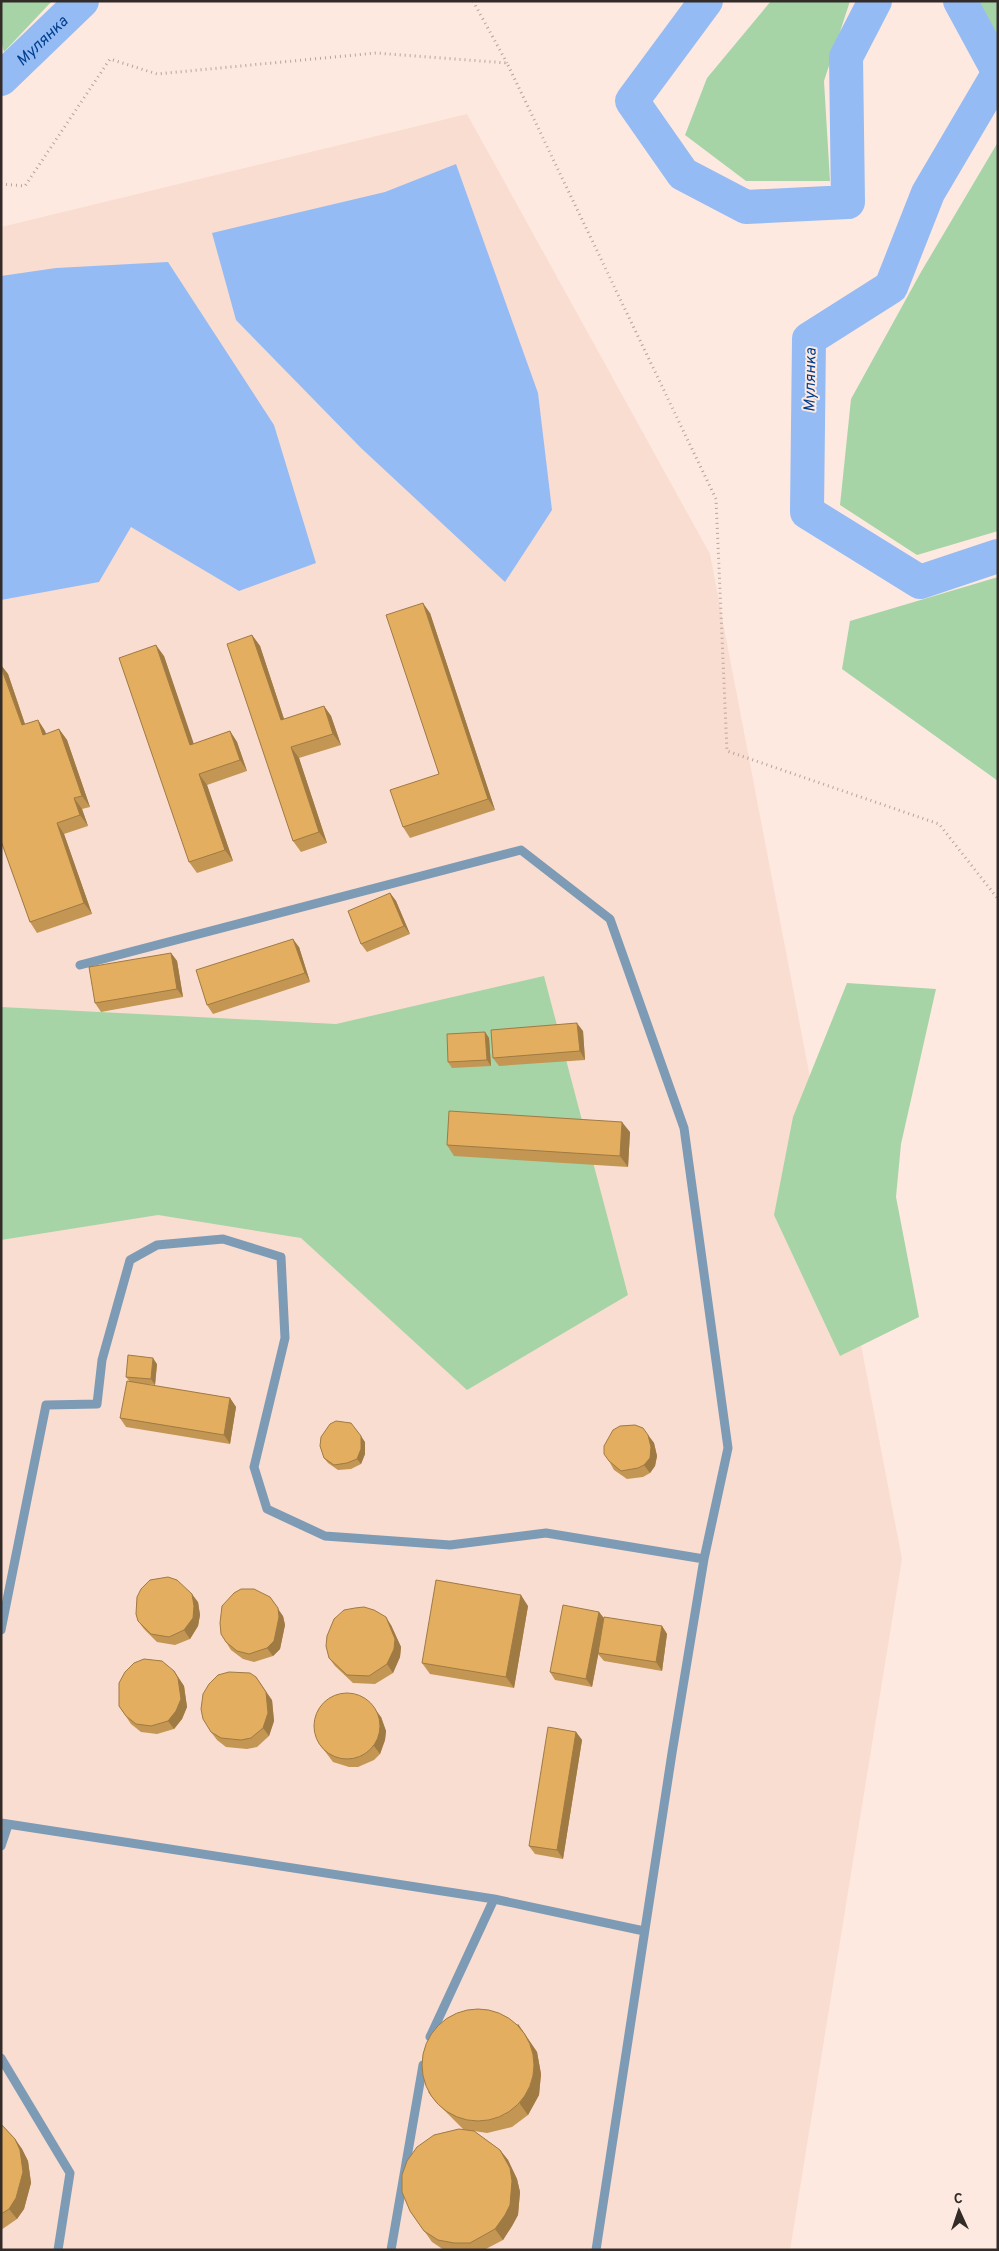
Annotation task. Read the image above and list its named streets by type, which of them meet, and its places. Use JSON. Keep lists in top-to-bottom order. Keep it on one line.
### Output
{"water":["Мулянка"],"north":"top"}
